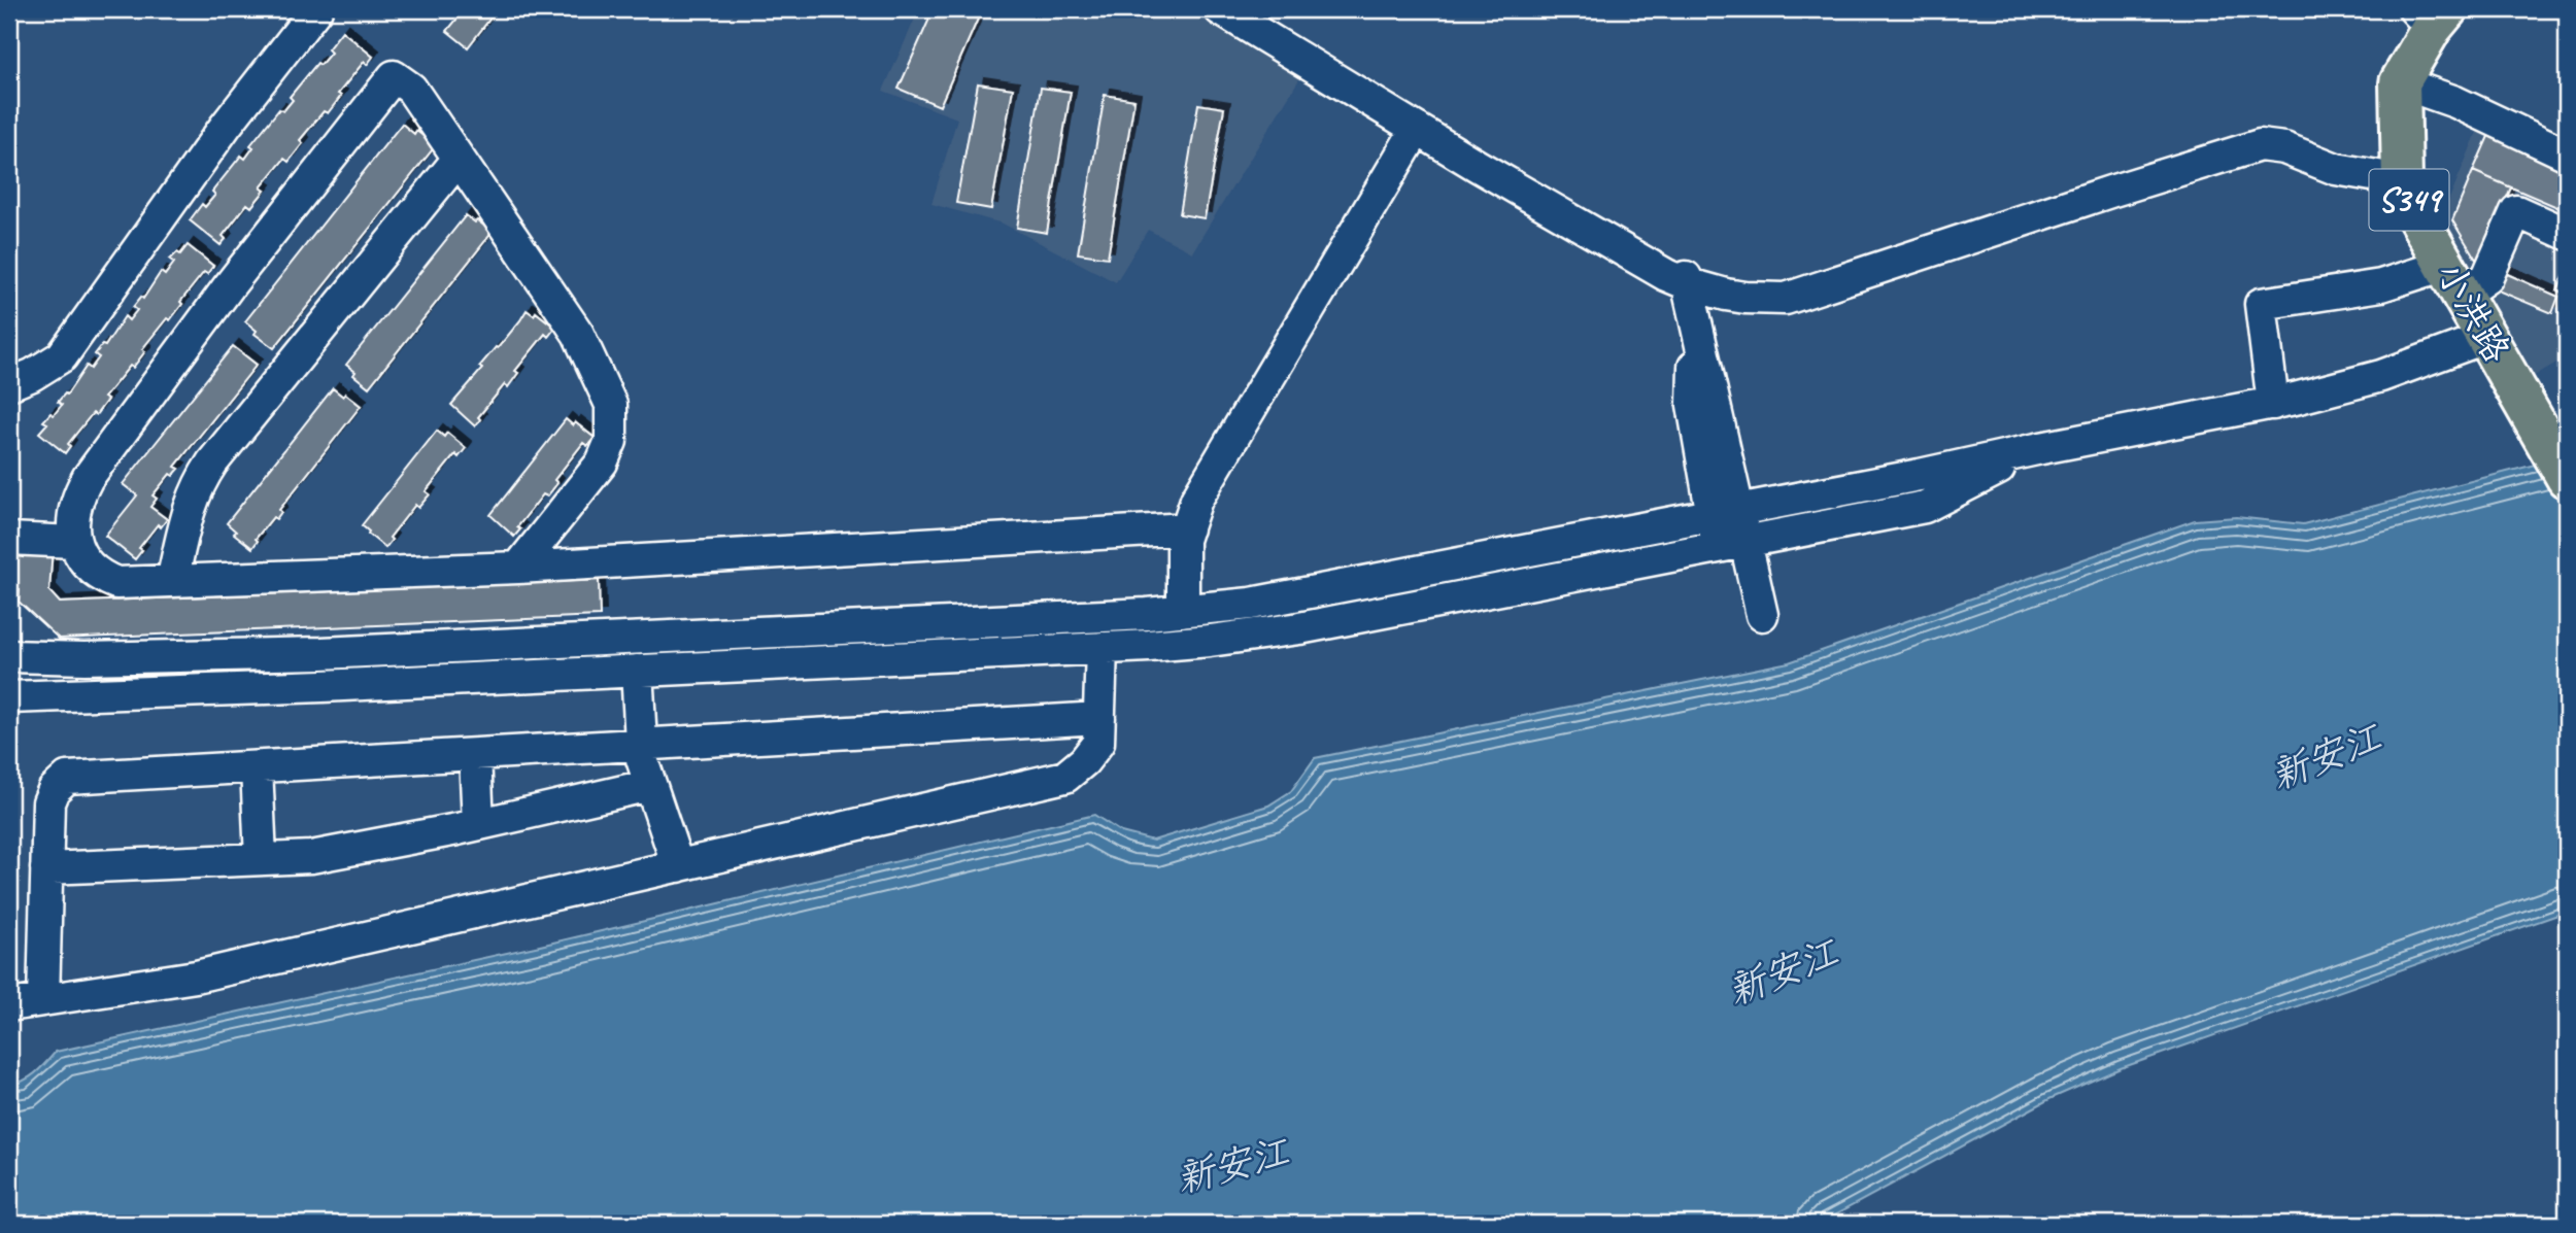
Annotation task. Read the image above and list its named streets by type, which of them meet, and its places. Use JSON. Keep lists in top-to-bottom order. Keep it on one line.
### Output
{"streets":{"main road":["S349","小洪路"]},"water":["新安江"]}
